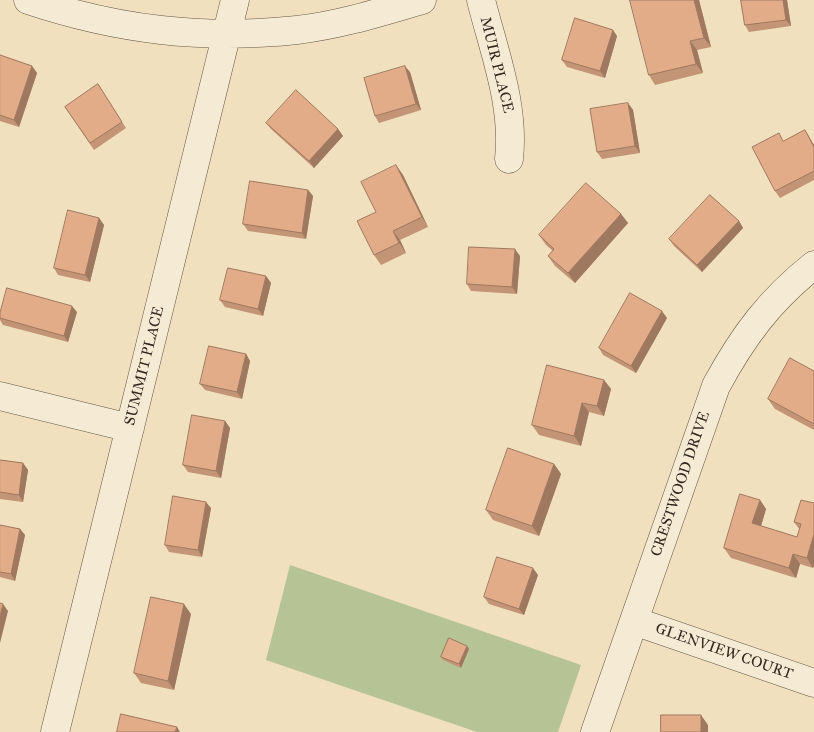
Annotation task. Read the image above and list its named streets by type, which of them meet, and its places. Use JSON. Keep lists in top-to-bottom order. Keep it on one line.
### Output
{"streets":{"street":["MUIR PLACE","SUMMIT PLACE","CRESTWOOD DRIVE","GLENVIEW COURT"]},"crossings":[["CRESTWOOD DRIVE","GLENVIEW COURT"]]}
